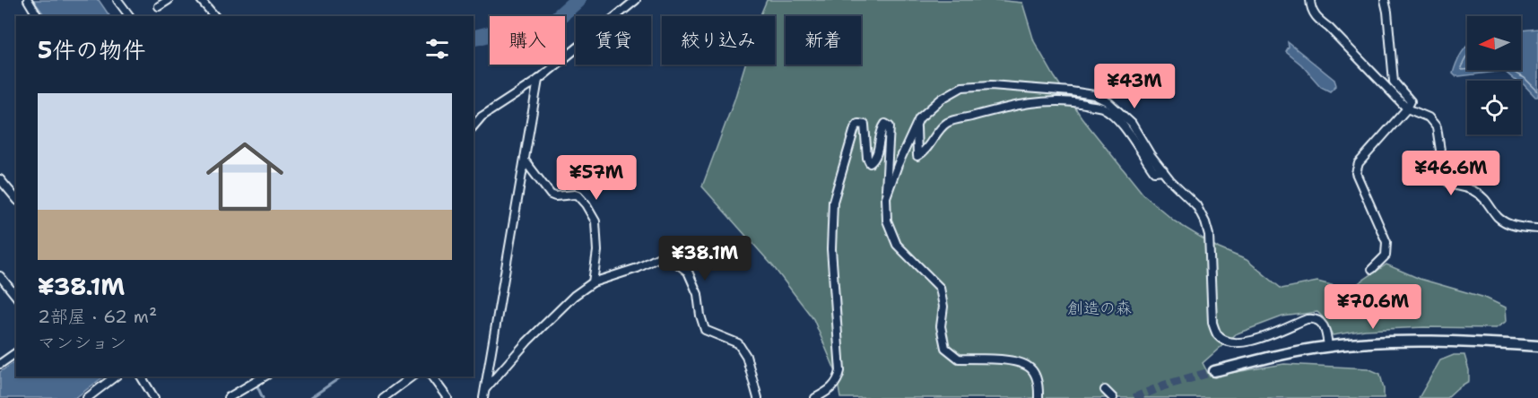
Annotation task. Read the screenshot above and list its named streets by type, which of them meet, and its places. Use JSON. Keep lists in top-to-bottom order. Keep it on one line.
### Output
{"parks":["創造の森"],"north":"left","page":{"chip":["購入","賃貸","絞り込み","新着"],"heading":"5件の物件","price":["¥43M","¥46.6M","¥57M","¥38.1M","¥70.6M"],"list":[{"name":"¥38.1M","note":"2部屋 · 62 m² · マンション"}]}}
